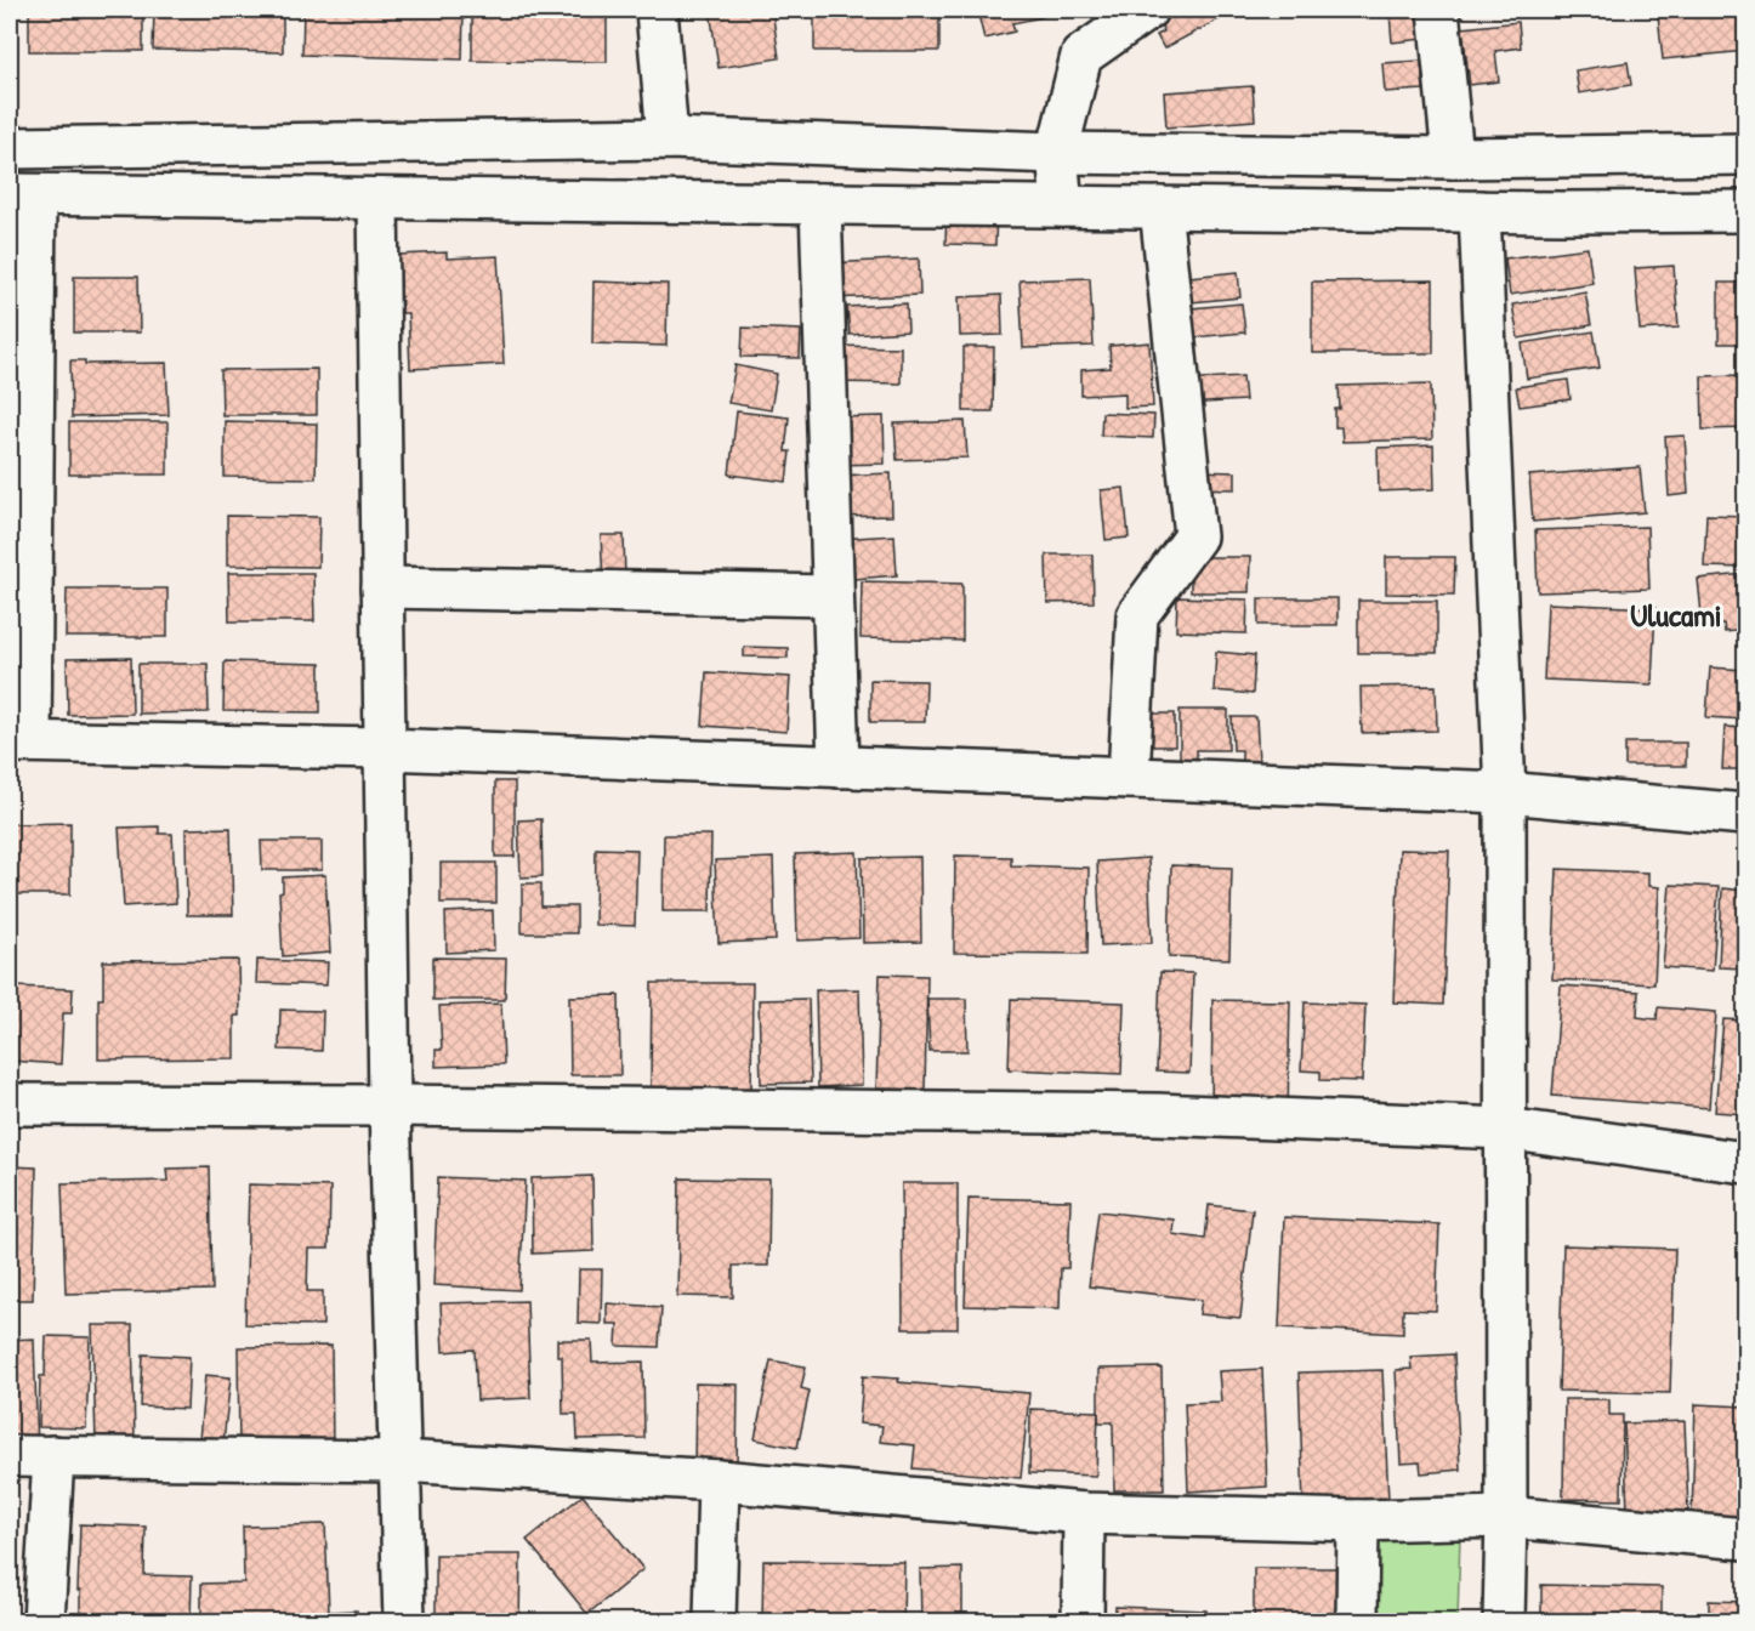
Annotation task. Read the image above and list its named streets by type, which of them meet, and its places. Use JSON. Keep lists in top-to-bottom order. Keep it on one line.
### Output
{"districts":["Ulucami"]}
